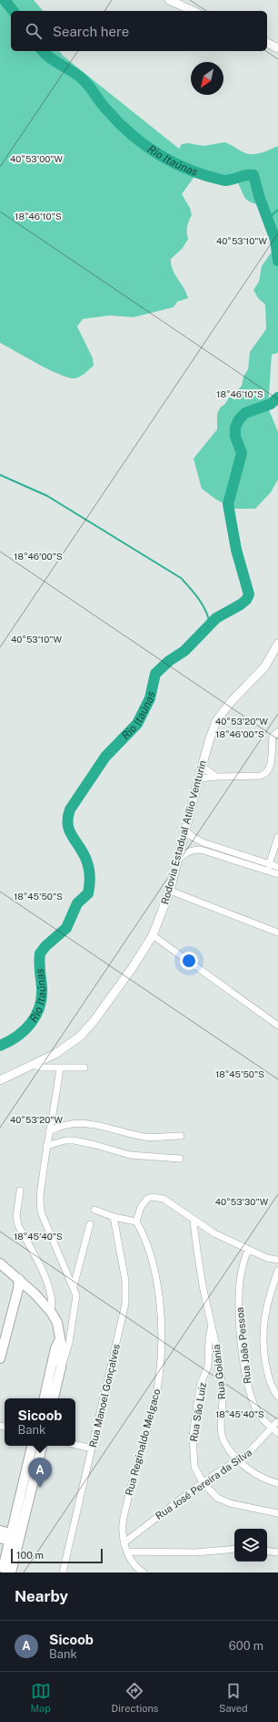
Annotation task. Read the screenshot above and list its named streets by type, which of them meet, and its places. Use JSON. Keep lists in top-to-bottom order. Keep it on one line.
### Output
{"streets":{"main road":["Rodovia Estadual Atílio Venturin"],"street":["Rua João Pessoa","Rua Goiânia","Rua Manoel Gonçalves","Rua São Luiz","Rua Reginaldo Melgaco","Rua José Pereira da Silva"]},"crossings":[["Rua João Pessoa","Rua José Pereira da Silva"],["Rua Goiânia","Rua São Luiz"],["Rua Goiânia","Rua José Pereira da Silva"],["Rua São Luiz","Rua José Pereira da Silva"],["Rua Reginaldo Melgaco","Rua José Pereira da Silva"]],"water":["Rio Itaúnas"],"scale_bar":"100 m","north":"bottom left","page":{"search":"Search here","popup":["Sicoob","Bank"],"pins":"A","scale":"100 m","heading":"Nearby","list":[{"mark":"A","name":"Sicoob","note":"Bank","value":"600 m"}],"nav":["Map","Directions","Saved"]},"coordinates":["40°53'00\"W","18°46'10\"S","40°53'10\"W","18°46'00\"S","40°53'20\"W","18°45'50\"S","40°53'30\"W","18°45'40\"S"]}
